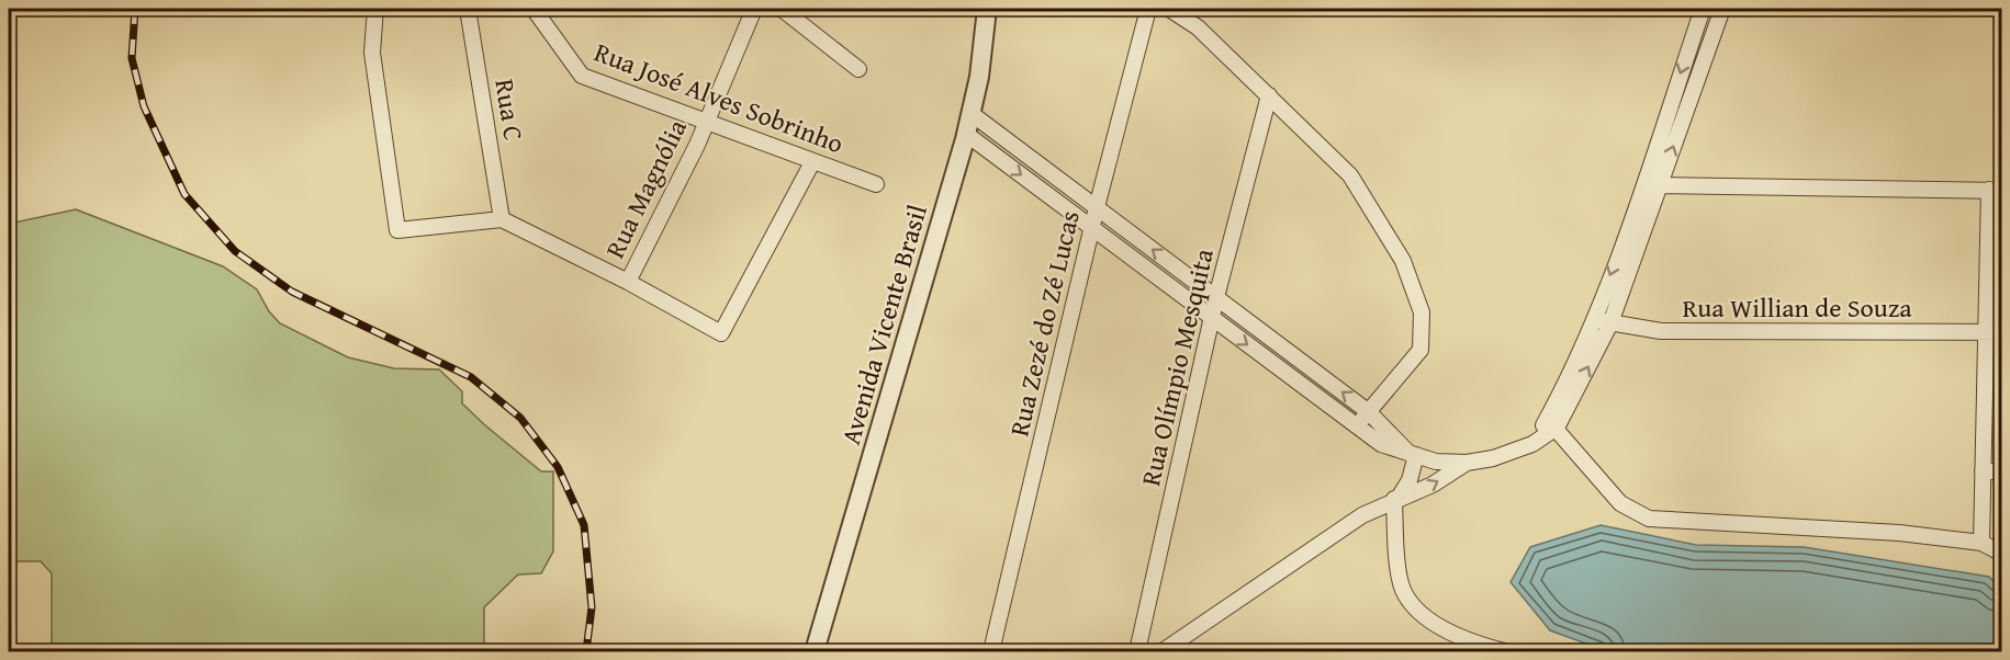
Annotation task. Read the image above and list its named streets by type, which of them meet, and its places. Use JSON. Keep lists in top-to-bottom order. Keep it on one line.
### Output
{"streets":{"street":["Rua José Alves Sobrinho","Rua C","Rua Magnólia","Rua Willian de Souza","Rua Zezé do Zé Lucas","Avenida Vicente Brasil","Rua Olímpio Mesquita"]},"crossings":[["Rua José Alves Sobrinho","Rua Magnólia"]]}
